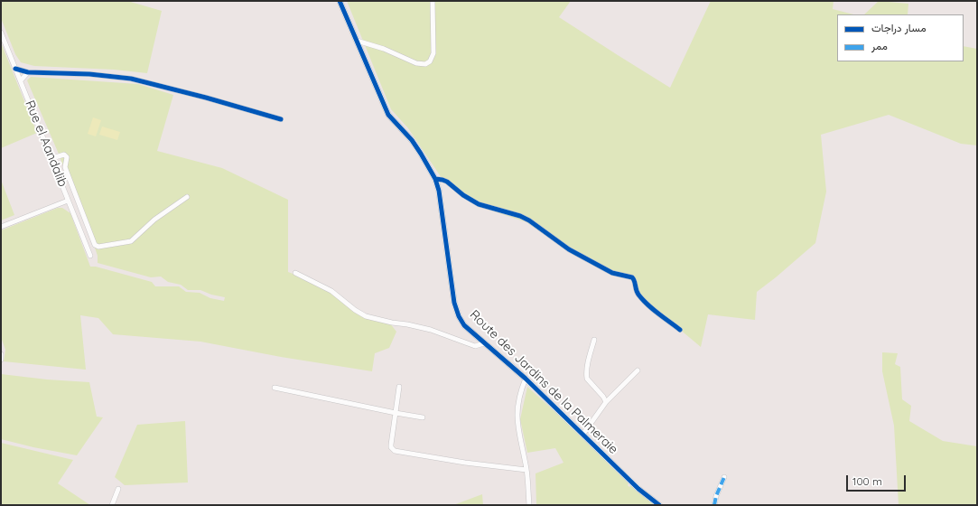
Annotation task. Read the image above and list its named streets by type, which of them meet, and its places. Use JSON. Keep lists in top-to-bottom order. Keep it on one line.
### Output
{"streets":{"street":["Rue el Aandalib","Route des Jardins de la Palmeraie"]},"legend":["مسار دراجات","ممر"],"scale_bar":"100 m"}
